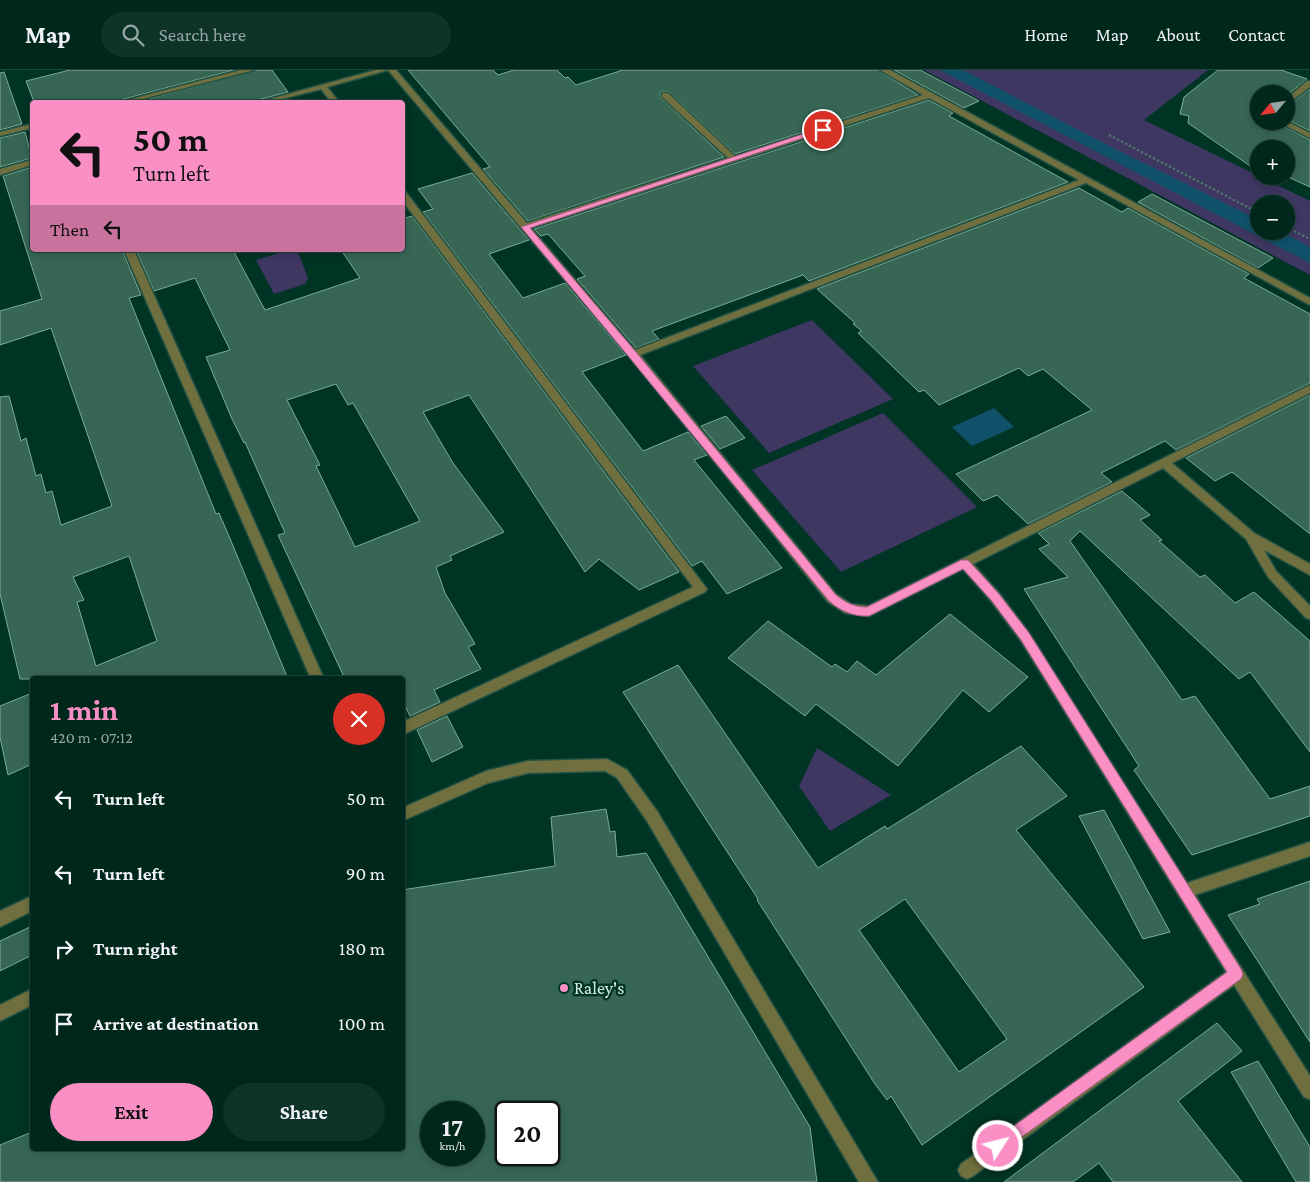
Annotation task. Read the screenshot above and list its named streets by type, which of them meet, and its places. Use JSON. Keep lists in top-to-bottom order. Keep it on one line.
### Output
{"places":["Raley's"],"north":"bottom left","page":{"header":"Map","search":"Search here","nav":["Home","Map","About","Contact"],"map_buttons":["+","−"],"turn":["50 m","Turn left"],"then":"Then","heading":["1 min","420 m · 07:12"],"list":[{"name":"Turn left","value":"50 m"},{"name":"Turn left","value":"90 m"},{"name":"Turn right","value":"180 m"},{"name":"Arrive at destination","value":"100 m"}],"buttons":["Exit","Share"],"speed":"17 km/h","limit":"20"}}
